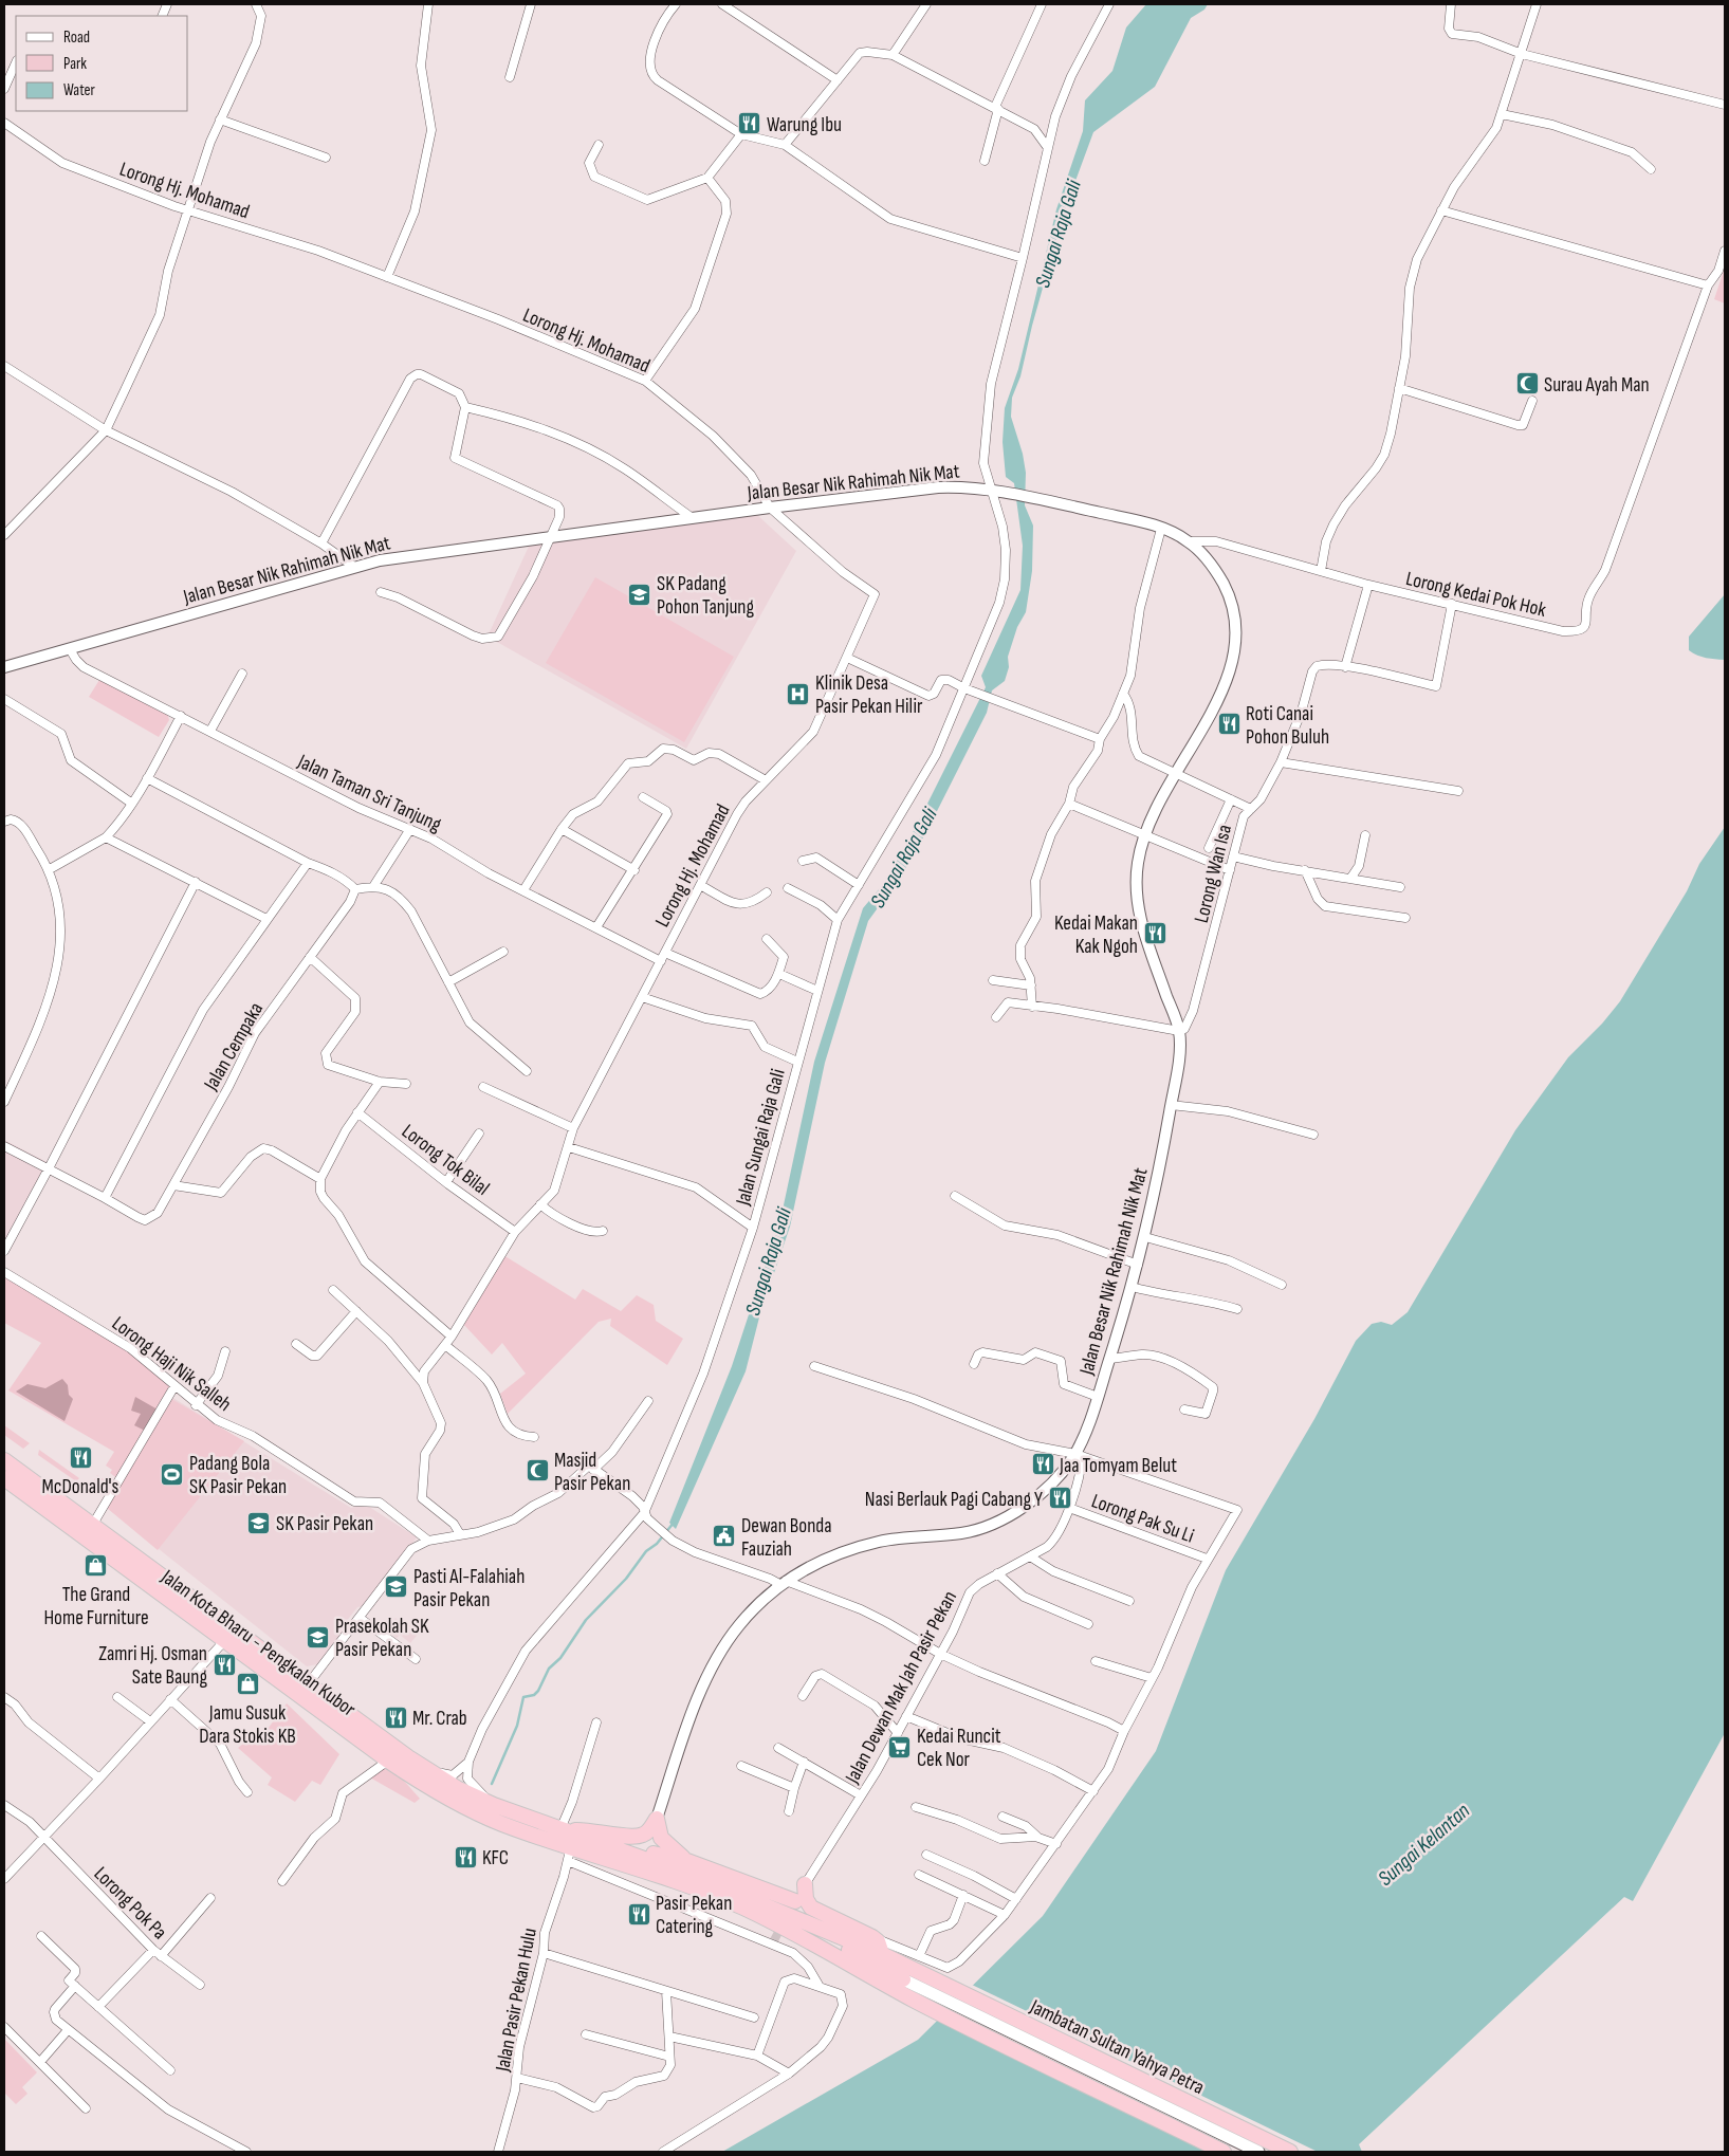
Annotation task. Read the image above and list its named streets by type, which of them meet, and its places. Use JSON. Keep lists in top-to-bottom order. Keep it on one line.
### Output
{"streets":{"highway":["Jalan Kota Bharu - Pengkalan Kubor","Jambatan Sultan Yahya Petra"],"street":["Lorong Hj. Mohamad","Jalan Besar Nik Rahimah Nik Mat","Lorong Kedai Pok Hok","Jalan Taman Sri Tanjung","Lorong Wan Isa","Jalan Cempaka","Jalan Sungai Raja Gali","Lorong Tok Bilal","Lorong Haji Nik Salleh","Lorong Pak Su Li","Jalan Dewan Mak Jah Pasir Pekan","Lorong Pok Pa","Jalan Pasir Pekan Hulu"]},"crossings":[["Lorong Hj. Mohamad","Jalan Besar Nik Rahimah Nik Mat"],["Lorong Hj. Mohamad","Jalan Taman Sri Tanjung"],["Lorong Hj. Mohamad","Lorong Tok Bilal"],["Jalan Besar Nik Rahimah Nik Mat","Lorong Kedai Pok Hok"],["Jalan Besar Nik Rahimah Nik Mat","Jalan Taman Sri Tanjung"],["Jalan Besar Nik Rahimah Nik Mat","Lorong Wan Isa"],["Jalan Besar Nik Rahimah Nik Mat","Jalan Sungai Raja Gali"],["Jalan Besar Nik Rahimah Nik Mat","Jalan Dewan Mak Jah Pasir Pekan"],["Lorong Kedai Pok Hok","Lorong Wan Isa"],["Lorong Pak Su Li","Jalan Dewan Mak Jah Pasir Pekan"]],"water":["Sungai Raja Gali","Sungai Kelantan"],"places":{"restaurant":["Warung Ibu","Roti Canai Pohon Buluh","Kedai Makan Kak Ngoh","McDonald's","Jaa Tomyam Belut","Nasi Berlauk Pagi Cabang Y","Zamri Hj. Osman Sate Baung","Mr. Crab","KFC","Pasir Pekan Catering"],"mosque":["Surau Ayah Man","Masjid Pasir Pekan"],"school or university":["SK Padang Pohon Tanjung","SK Pasir Pekan","Pasti Al-Falahiah Pasir Pekan","Prasekolah SK Pasir Pekan"],"hospital":["Klinik Desa Pasir Pekan Hilir"],"sports":["Padang Bola SK Pasir Pekan"],"public building":["Dewan Bonda Fauziah"],"shop":["The Grand Home Furniture","Jamu Susuk Dara Stokis KB"],"supermarket":["Kedai Runcit Cek Nor"]},"legend":["Road","Park","Water"]}
